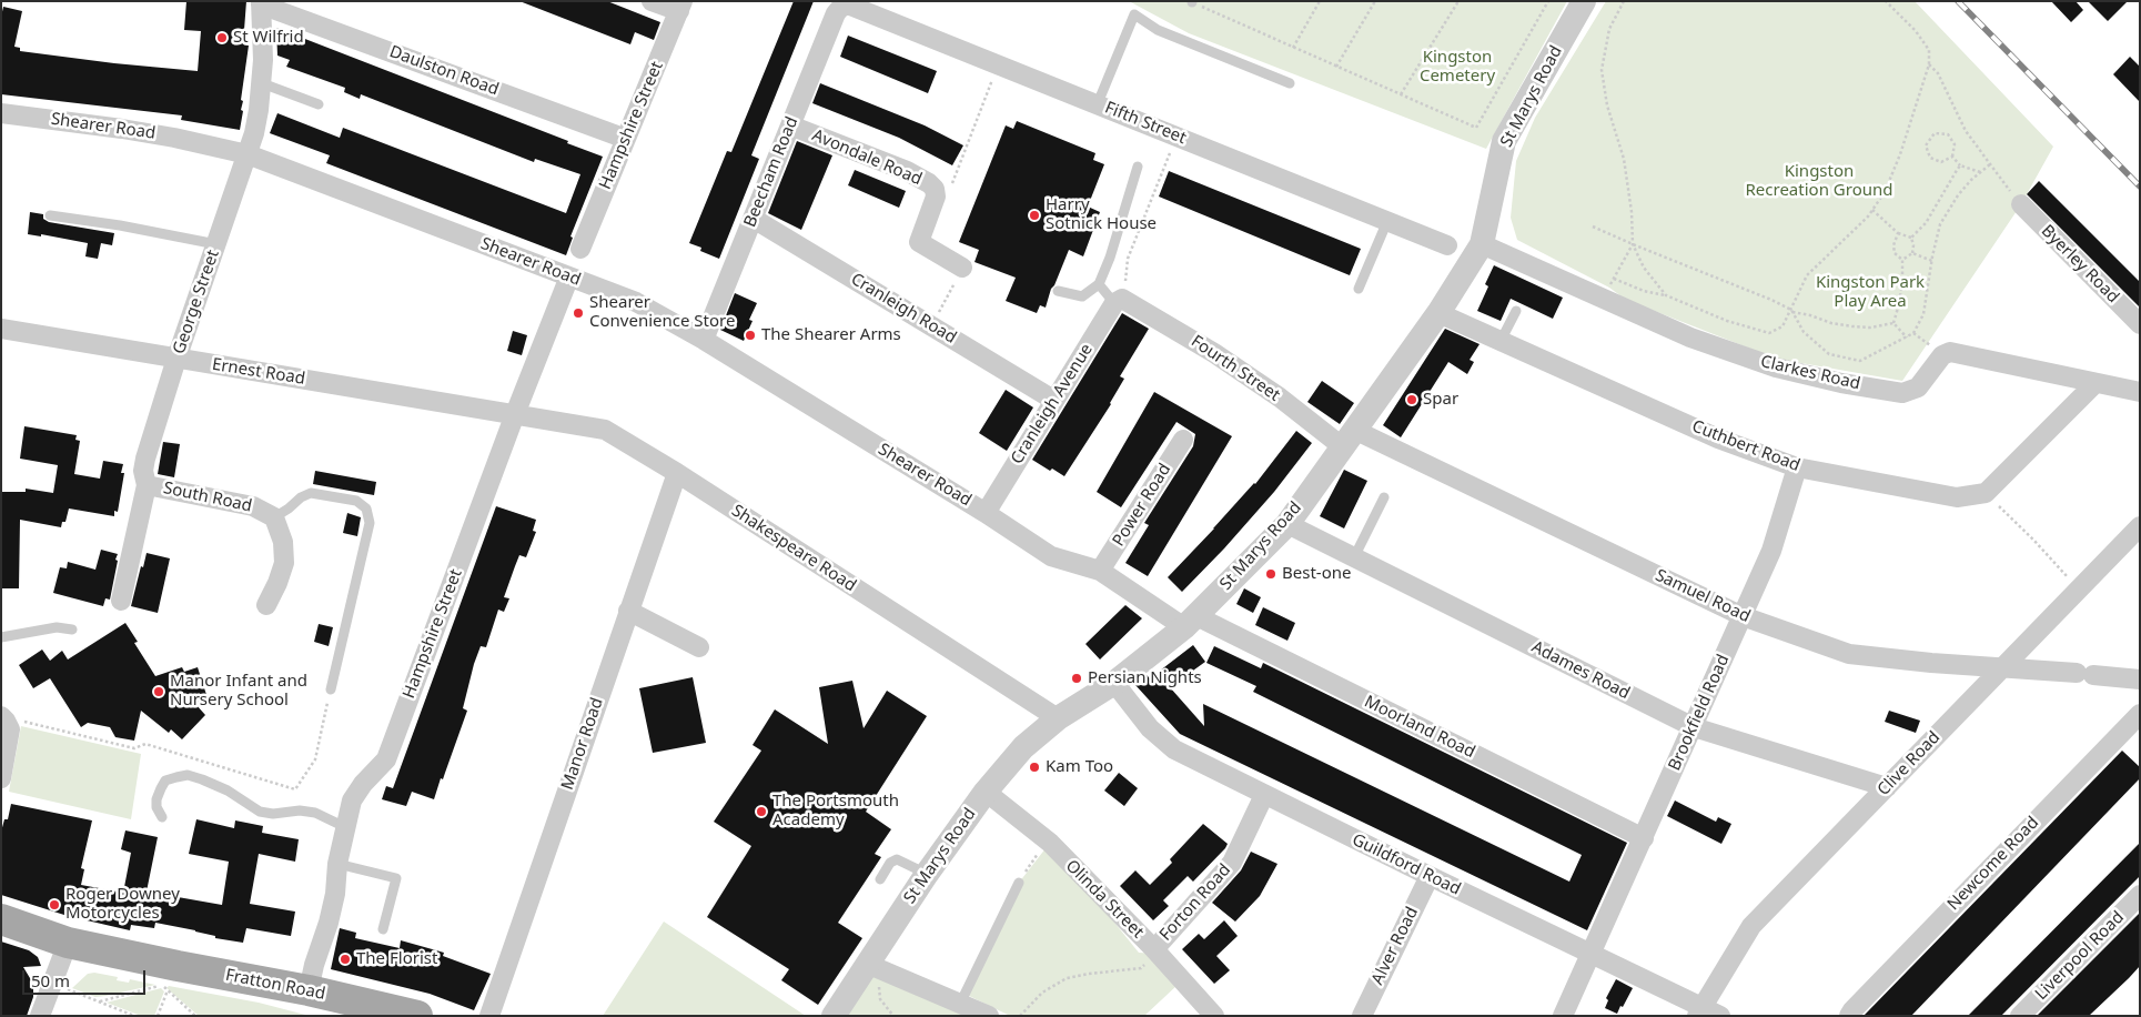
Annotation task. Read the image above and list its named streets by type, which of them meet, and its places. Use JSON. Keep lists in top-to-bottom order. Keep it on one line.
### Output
{"streets":{"main road":["Fratton Road"],"street":["Daulston Road","St Marys Road","Fifth Street","Hampshire Street","Shearer Road","Avondale Road","Beecham Road","Byerley Road","George Street","Cranleigh Road","Fourth Street","Ernest Road","Clarkes Road","Cranleigh Avenue","Cuthbert Road","South Road","Power Road","Shakespeare Road","Samuel Road","Adames Road","Brookfield Road","Moorland Road","Manor Road","Clive Road","Newcome Road","Guildford Road","Olinda Street","Forton Road","Alver Road","Liverpool Road"]},"crossings":[["Daulston Road","Hampshire Street"],["Daulston Road","George Street"],["St Marys Road","Shearer Road"],["St Marys Road","Fourth Street"],["St Marys Road","Clarkes Road"],["St Marys Road","Cuthbert Road"],["St Marys Road","Shakespeare Road"],["St Marys Road","Samuel Road"],["St Marys Road","Adames Road"],["St Marys Road","Moorland Road"],["St Marys Road","Guildford Road"],["St Marys Road","Olinda Street"],["Fifth Street","Beecham Road"],["Hampshire Street","Shearer Road"],["Hampshire Street","Ernest Road"],["Hampshire Street","Shakespeare Road"],["Hampshire Street","Fratton Road"],["Shearer Road","Beecham Road"],["Shearer Road","George Street"],["Shearer Road","Cranleigh Avenue"],["Shearer Road","Power Road"],["Shearer Road","Moorland Road"],["Avondale Road","Beecham Road"],["Beecham Road","Cranleigh Road"],["George Street","Ernest Road"],["George Street","South Road"],["Cranleigh Road","Cranleigh Avenue"],["Fourth Street","Cranleigh Avenue"],["Fourth Street","Samuel Road"],["Ernest Road","Shakespeare Road"],["Cuthbert Road","Brookfield Road"],["Shakespeare Road","Manor Road"],["Samuel Road","Brookfield Road"],["Samuel Road","Clive Road"],["Adames Road","Brookfield Road"],["Adames Road","Clive Road"],["Brookfield Road","Moorland Road"],["Brookfield Road","Guildford Road"],["Clive Road","Guildford Road"],["Guildford Road","Forton Road"],["Guildford Road","Alver Road"],["Olinda Street","Forton Road"]],"parks":["Kingston Cemetery","Kingston Recreation Ground","Kingston Park Play Area"],"places":["St Wilfrid","Harry Sotnick House","Shearer Convenience Store","The Shearer Arms","Spar","Best-one","Persian Nights","Manor Infant and Nursery School","Kam Too","The Portsmouth Academy","Roger Downey Motorcycles","The Florist"],"scale_bar":"50 m"}
